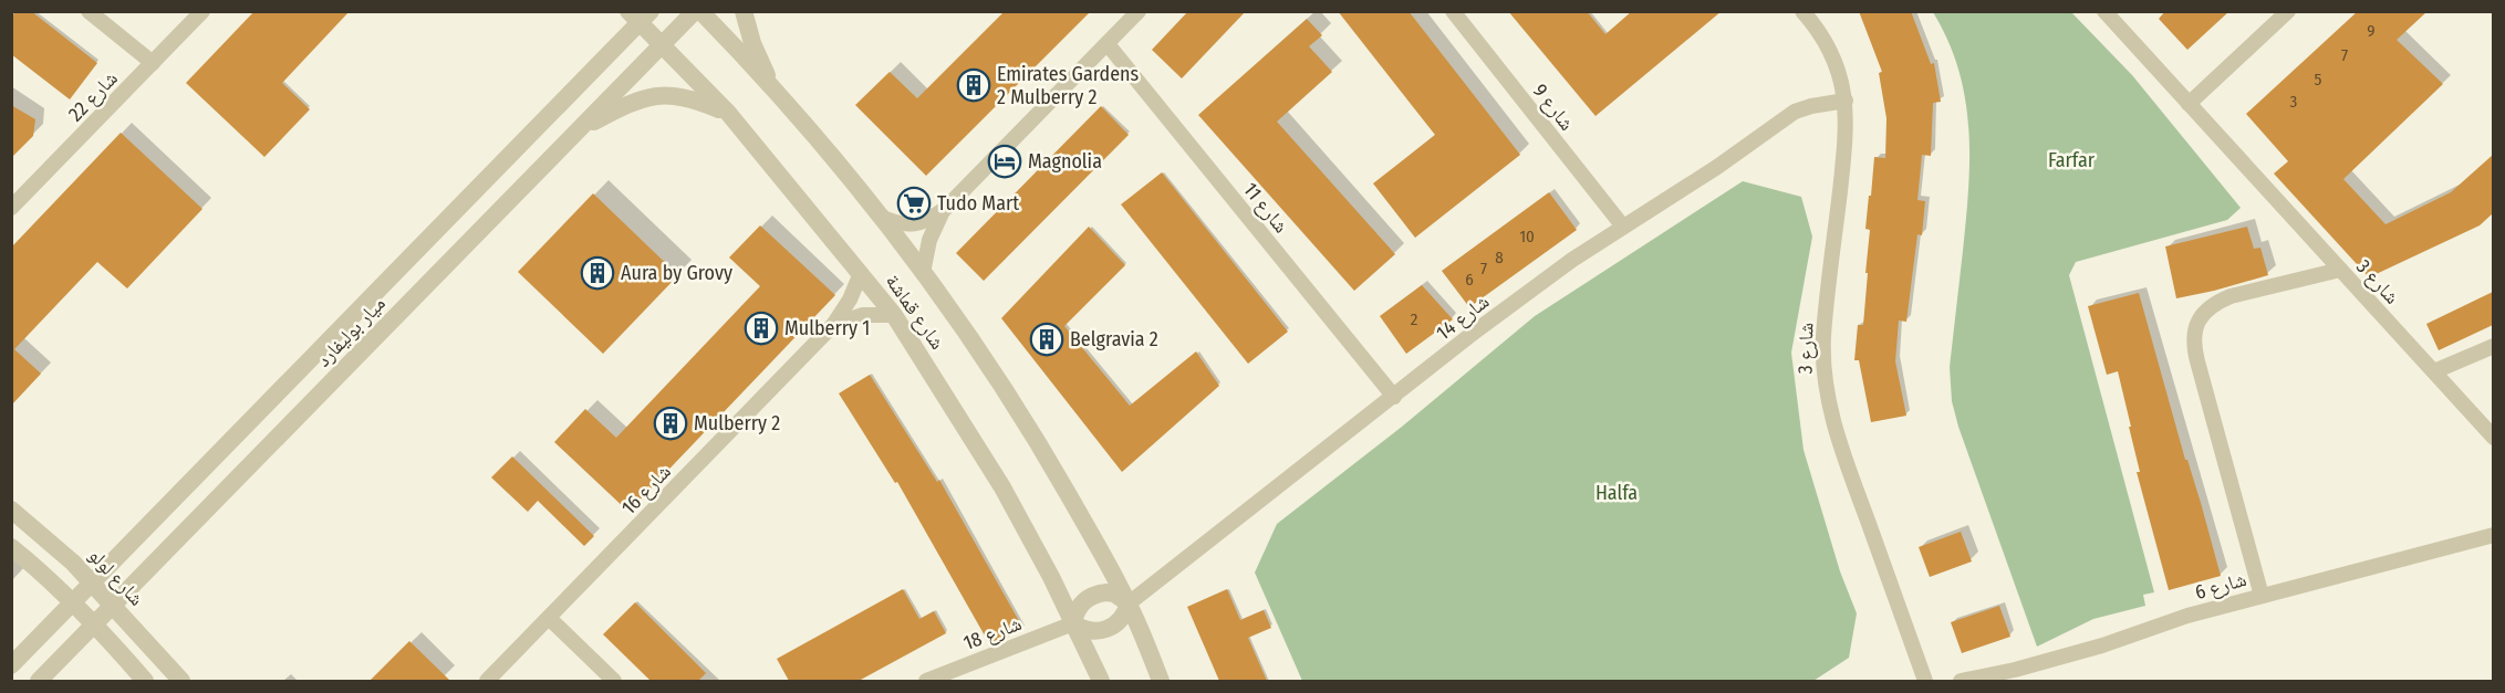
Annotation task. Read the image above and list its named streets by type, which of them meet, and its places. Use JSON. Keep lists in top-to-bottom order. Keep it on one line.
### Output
{"streets":{"street":["شارع 22","شارع 9","شارع 11","شارع 3","شارع قماشة","شارع 14","ميار بوليفارد","شارع 16","شارع لولو","شارع 6","شارع 18"]},"crossings":[["شارع 9","شارع 14"],["شارع 11","شارع 14"],["شارع 3","شارع 14"],["شارع قماشة","شارع 14"],["شارع قماشة","ميار بوليفارد"],["شارع قماشة","شارع 16"],["شارع قماشة","شارع 18"],["شارع 14","شارع 18"],["ميار بوليفارد","شارع لولو"]],"parks":["Farfar","Halfa"],"places":{"building":["Emirates Gardens 2 Mulberry 2","Aura by Grovy","Mulberry 1","Belgravia 2","Mulberry 2"],"hotel":["Magnolia"],"supermarket":["Tudo Mart"]},"house_numbers":["9","7","5","3","10","8","7","6","2"]}
